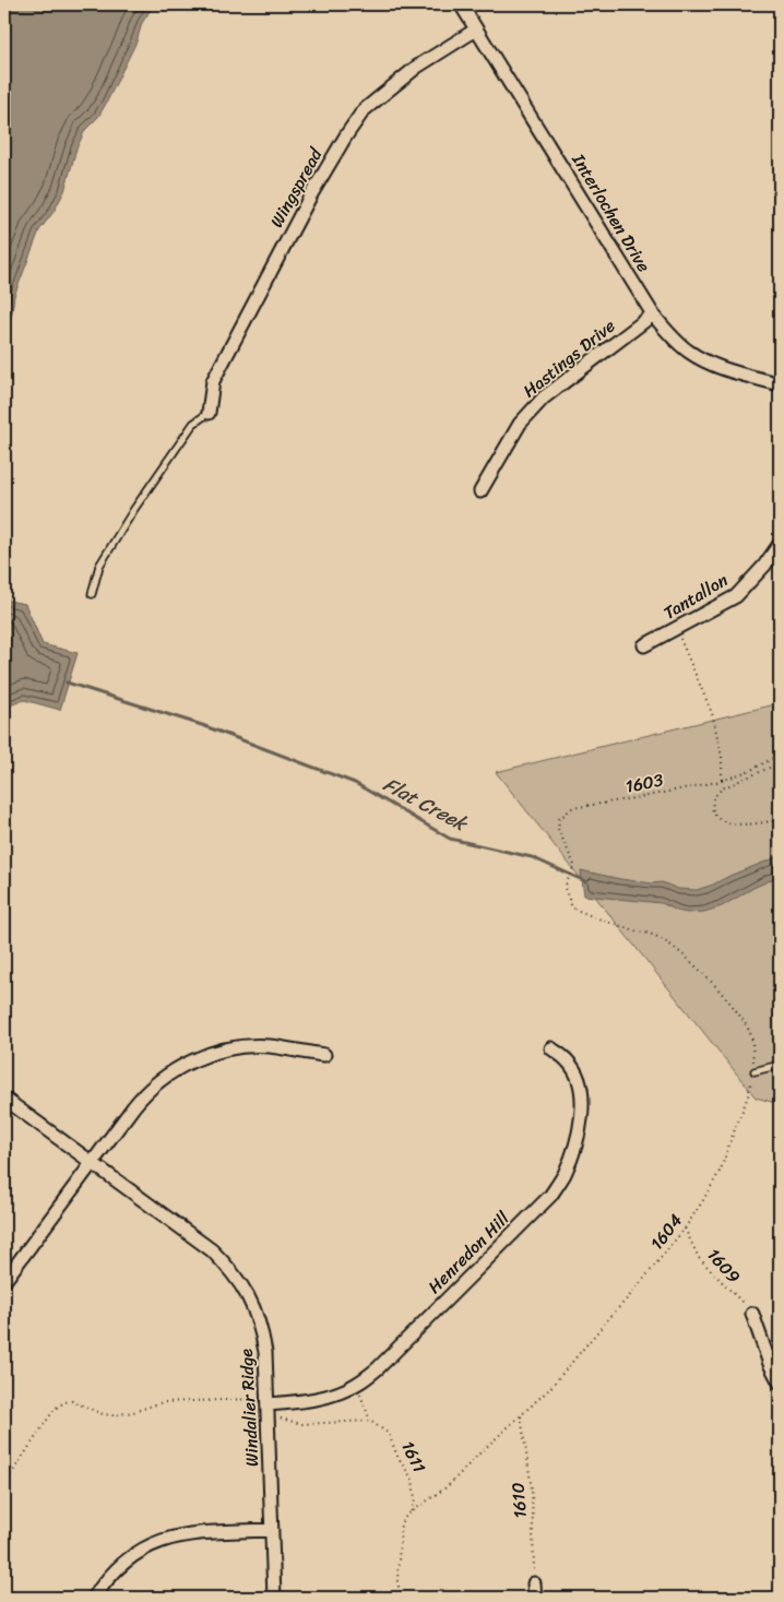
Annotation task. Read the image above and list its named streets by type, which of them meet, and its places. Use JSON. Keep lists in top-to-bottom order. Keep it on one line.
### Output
{"streets":{"street":["Wingspread","Interlochen Drive","Hastings Drive","Tantallon","Henredon Hill","Windalier Ridge"],"path":["1603","1604","1609","1611","1610"]},"crossings":[["Wingspread","Interlochen Drive"],["Interlochen Drive","Hastings Drive"],["1603","1604"],["1604","1609"],["1604","1611"],["1604","1610"],["Henredon Hill","Windalier Ridge"],["Henredon Hill","1611"]],"water":["Flat Creek"]}
